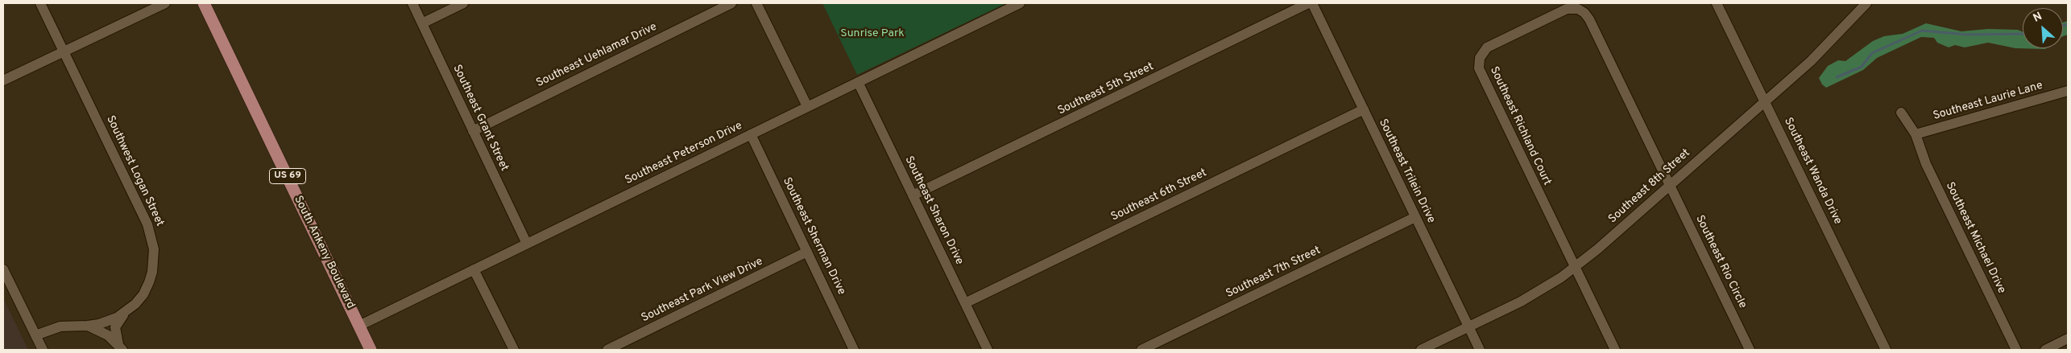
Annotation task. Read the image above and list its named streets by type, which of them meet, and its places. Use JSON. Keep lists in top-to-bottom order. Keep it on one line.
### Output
{"streets":{"main road":["US 69","South Ankeny Boulevard"],"street":["Southeast Uehlamar Drive","Southeast 5th Street","Southeast Laurie Lane","Southeast Grant Street","Southeast Richland Court","Southeast Peterson Drive","Southwest Logan Street","Southeast Trilein Drive","Southeast Wanda Drive","Southeast 8th Street","Southeast 6th Street","Southeast Sharon Drive","Southeast Sherman Drive","Southeast Michael Drive","Southeast Rio Circle","Southeast 7th Street","Southeast Park View Drive"]},"crossings":[["Southeast Uehlamar Drive","Southeast Grant Street"],["Southeast 5th Street","Southeast Sharon Drive"],["Southeast Laurie Lane","Southeast Michael Drive"],["Southeast Grant Street","Southeast Peterson Drive"],["Southeast Richland Court","Southeast 8th Street"],["Southeast Richland Court","Southeast Rio Circle"],["Southeast Peterson Drive","Southeast Sharon Drive"],["Southeast Peterson Drive","Southeast Sherman Drive"],["Southeast Peterson Drive","South Ankeny Boulevard"],["Southeast Trilein Drive","Southeast 8th Street"],["Southeast Trilein Drive","Southeast 6th Street"],["Southeast Trilein Drive","Southeast 7th Street"],["Southeast Wanda Drive","Southeast 8th Street"],["Southeast 8th Street","Southeast Rio Circle"],["Southeast 6th Street","Southeast Sharon Drive"],["Southeast Sherman Drive","Southeast Park View Drive"]],"parks":["Sunrise Park"],"north":"top left"}
